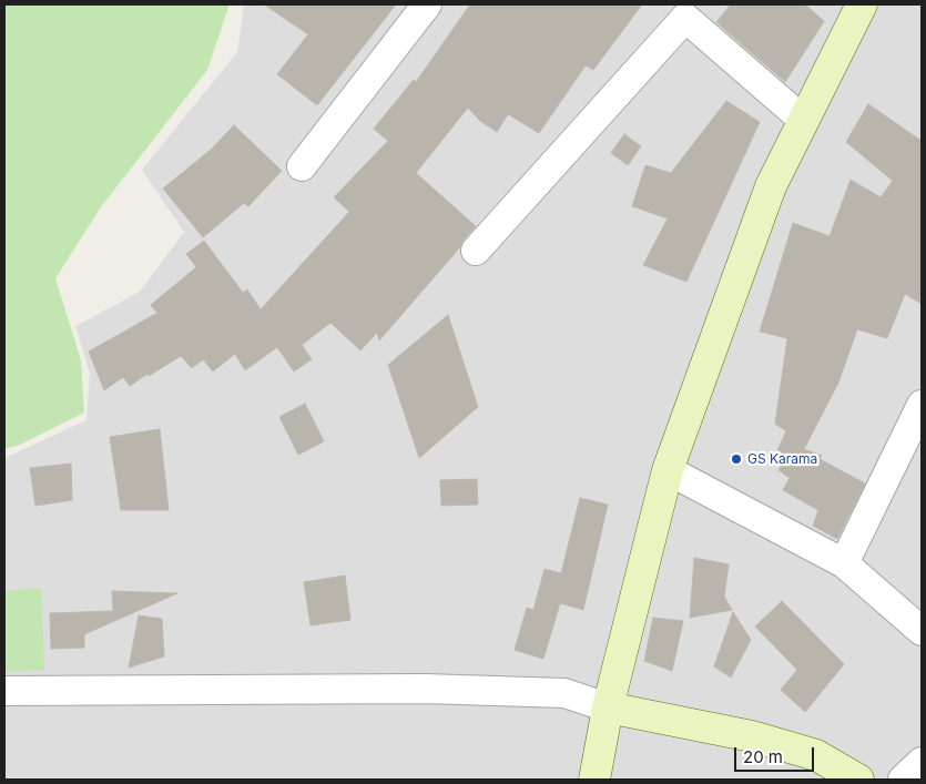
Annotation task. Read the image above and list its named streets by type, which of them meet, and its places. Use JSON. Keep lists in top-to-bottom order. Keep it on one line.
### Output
{"places":["GS Karama"],"scale_bar":"20 m"}
